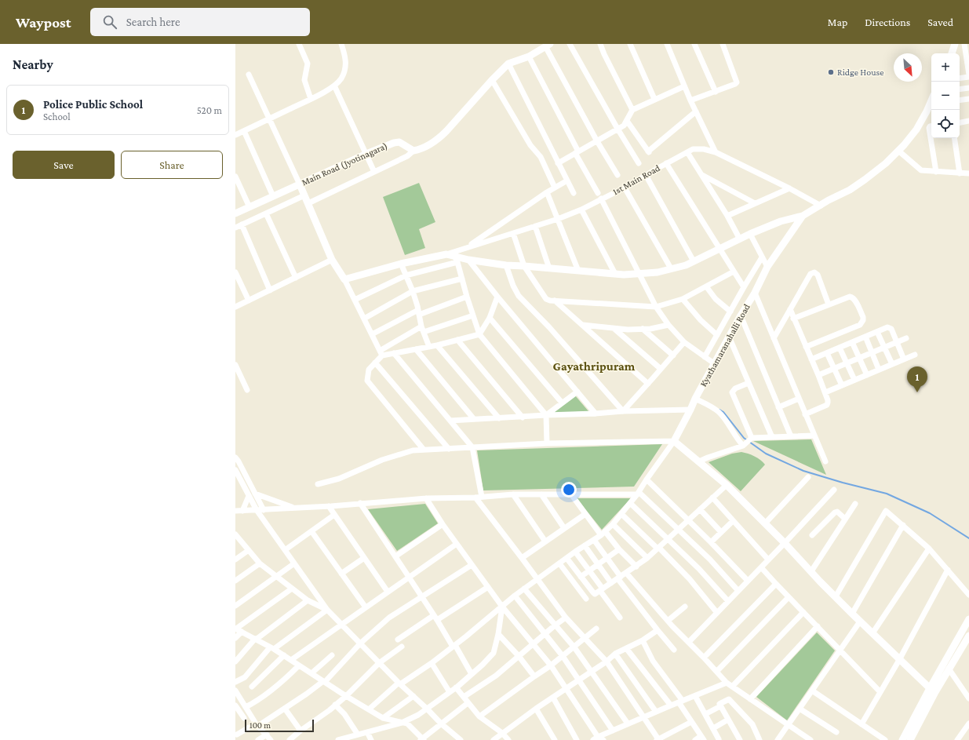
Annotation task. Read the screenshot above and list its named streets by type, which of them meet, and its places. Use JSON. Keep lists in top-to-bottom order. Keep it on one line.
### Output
{"streets":{"main road":["Main Road (Jyotinagara)","Kyathamaranahalli Road"],"street":["1st Main Road"]},"crossings":[["1st Main Road","Kyathamaranahalli Road"]],"districts":["Gayathripuram"],"places":["Ridge House"],"scale_bar":"100 m","north":"bottom right","page":{"header":"Waypost","search":"Search here","nav":["Map","Directions","Saved"],"heading":"Nearby","map_buttons":["+","−"],"list":[{"mark":"1","name":"Police Public School","note":"School","value":"520 m"}],"buttons":["Save","Share"],"pins":"1","scale":"100 m"}}
